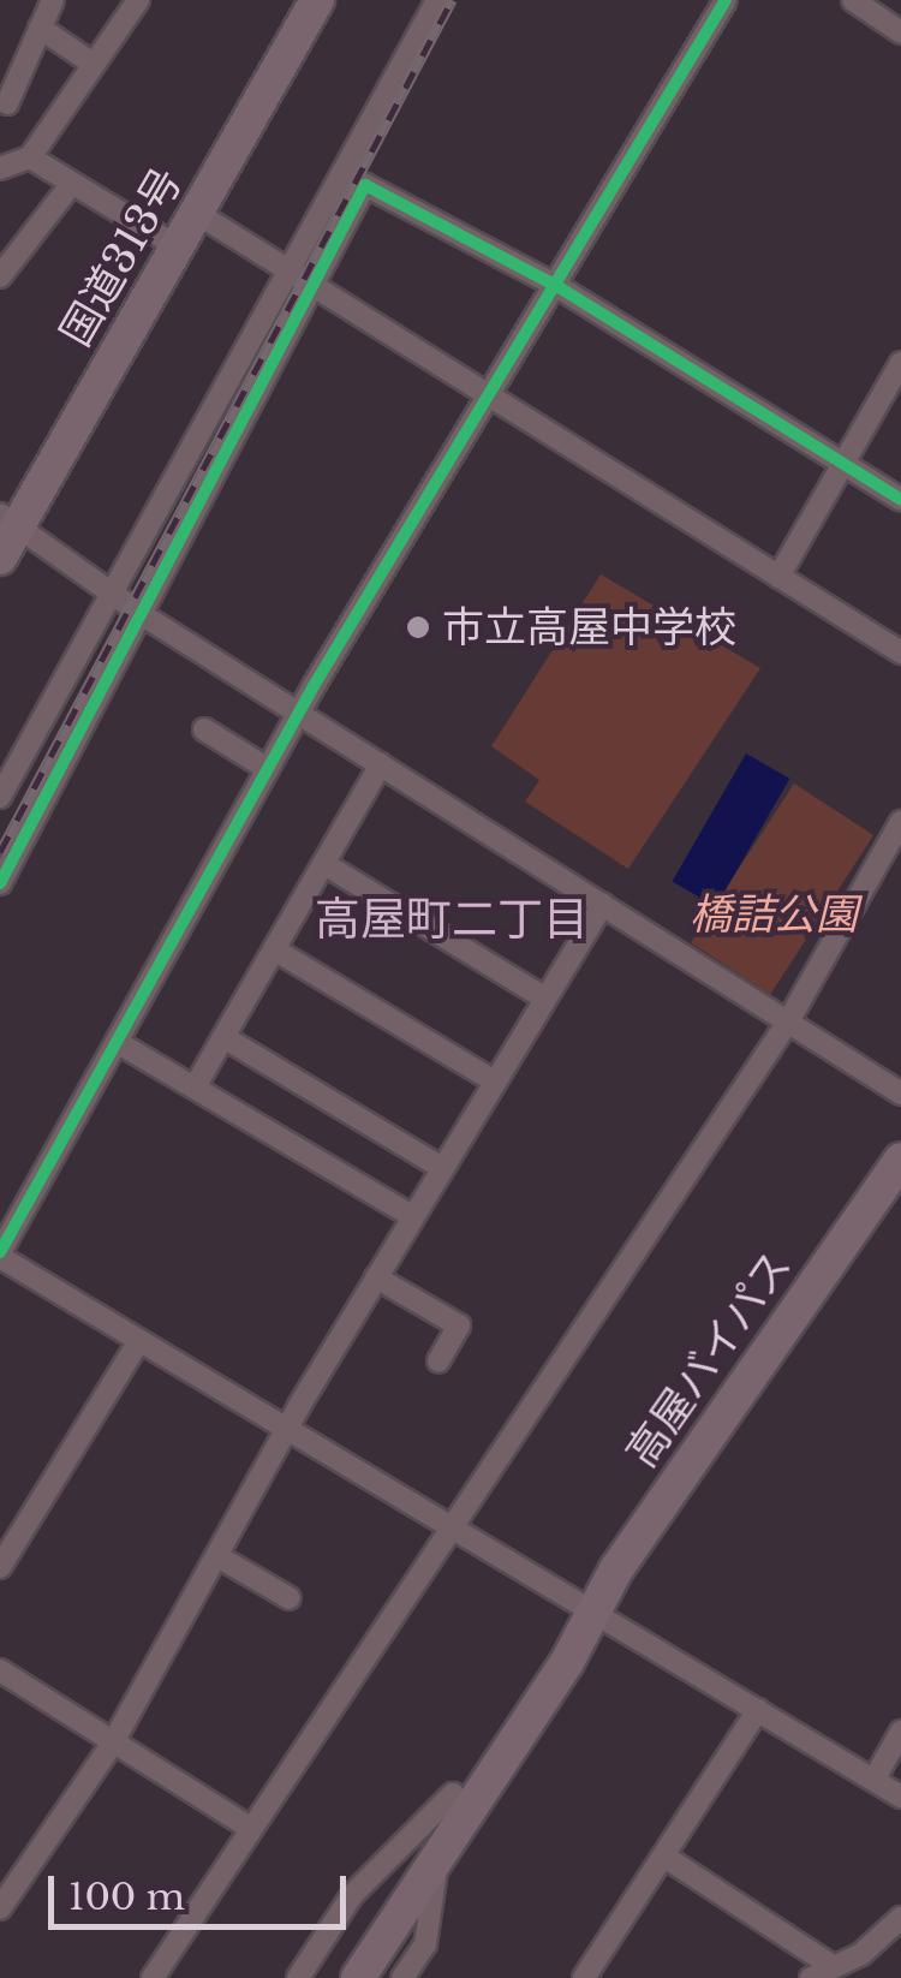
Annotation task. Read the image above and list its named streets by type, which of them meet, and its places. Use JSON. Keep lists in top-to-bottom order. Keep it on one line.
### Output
{"streets":{"highway":["国道313号","高屋バイパス"]},"districts":["高屋町二丁目"],"parks":["橋詰公園"],"places":["市立高屋中学校"],"scale_bar":"100 m"}
